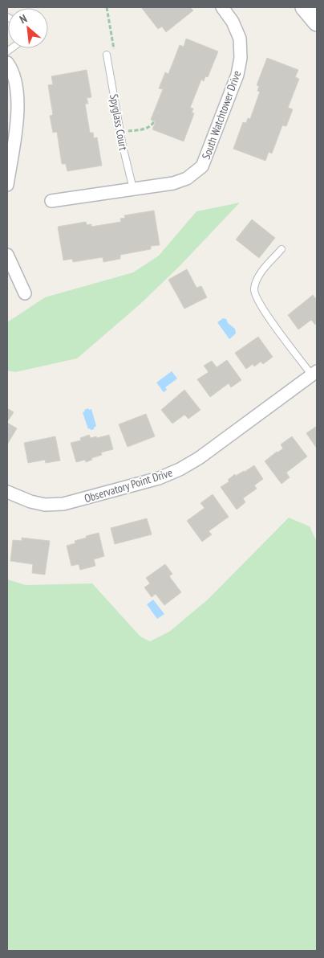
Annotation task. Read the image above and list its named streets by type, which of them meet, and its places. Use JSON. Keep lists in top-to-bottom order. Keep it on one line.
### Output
{"streets":{"street":["South Watchtower Drive","Observatory Point Drive"],"lane":["Spyglass Court"]},"crossings":[["South Watchtower Drive","Spyglass Court"]],"north":"top left"}
